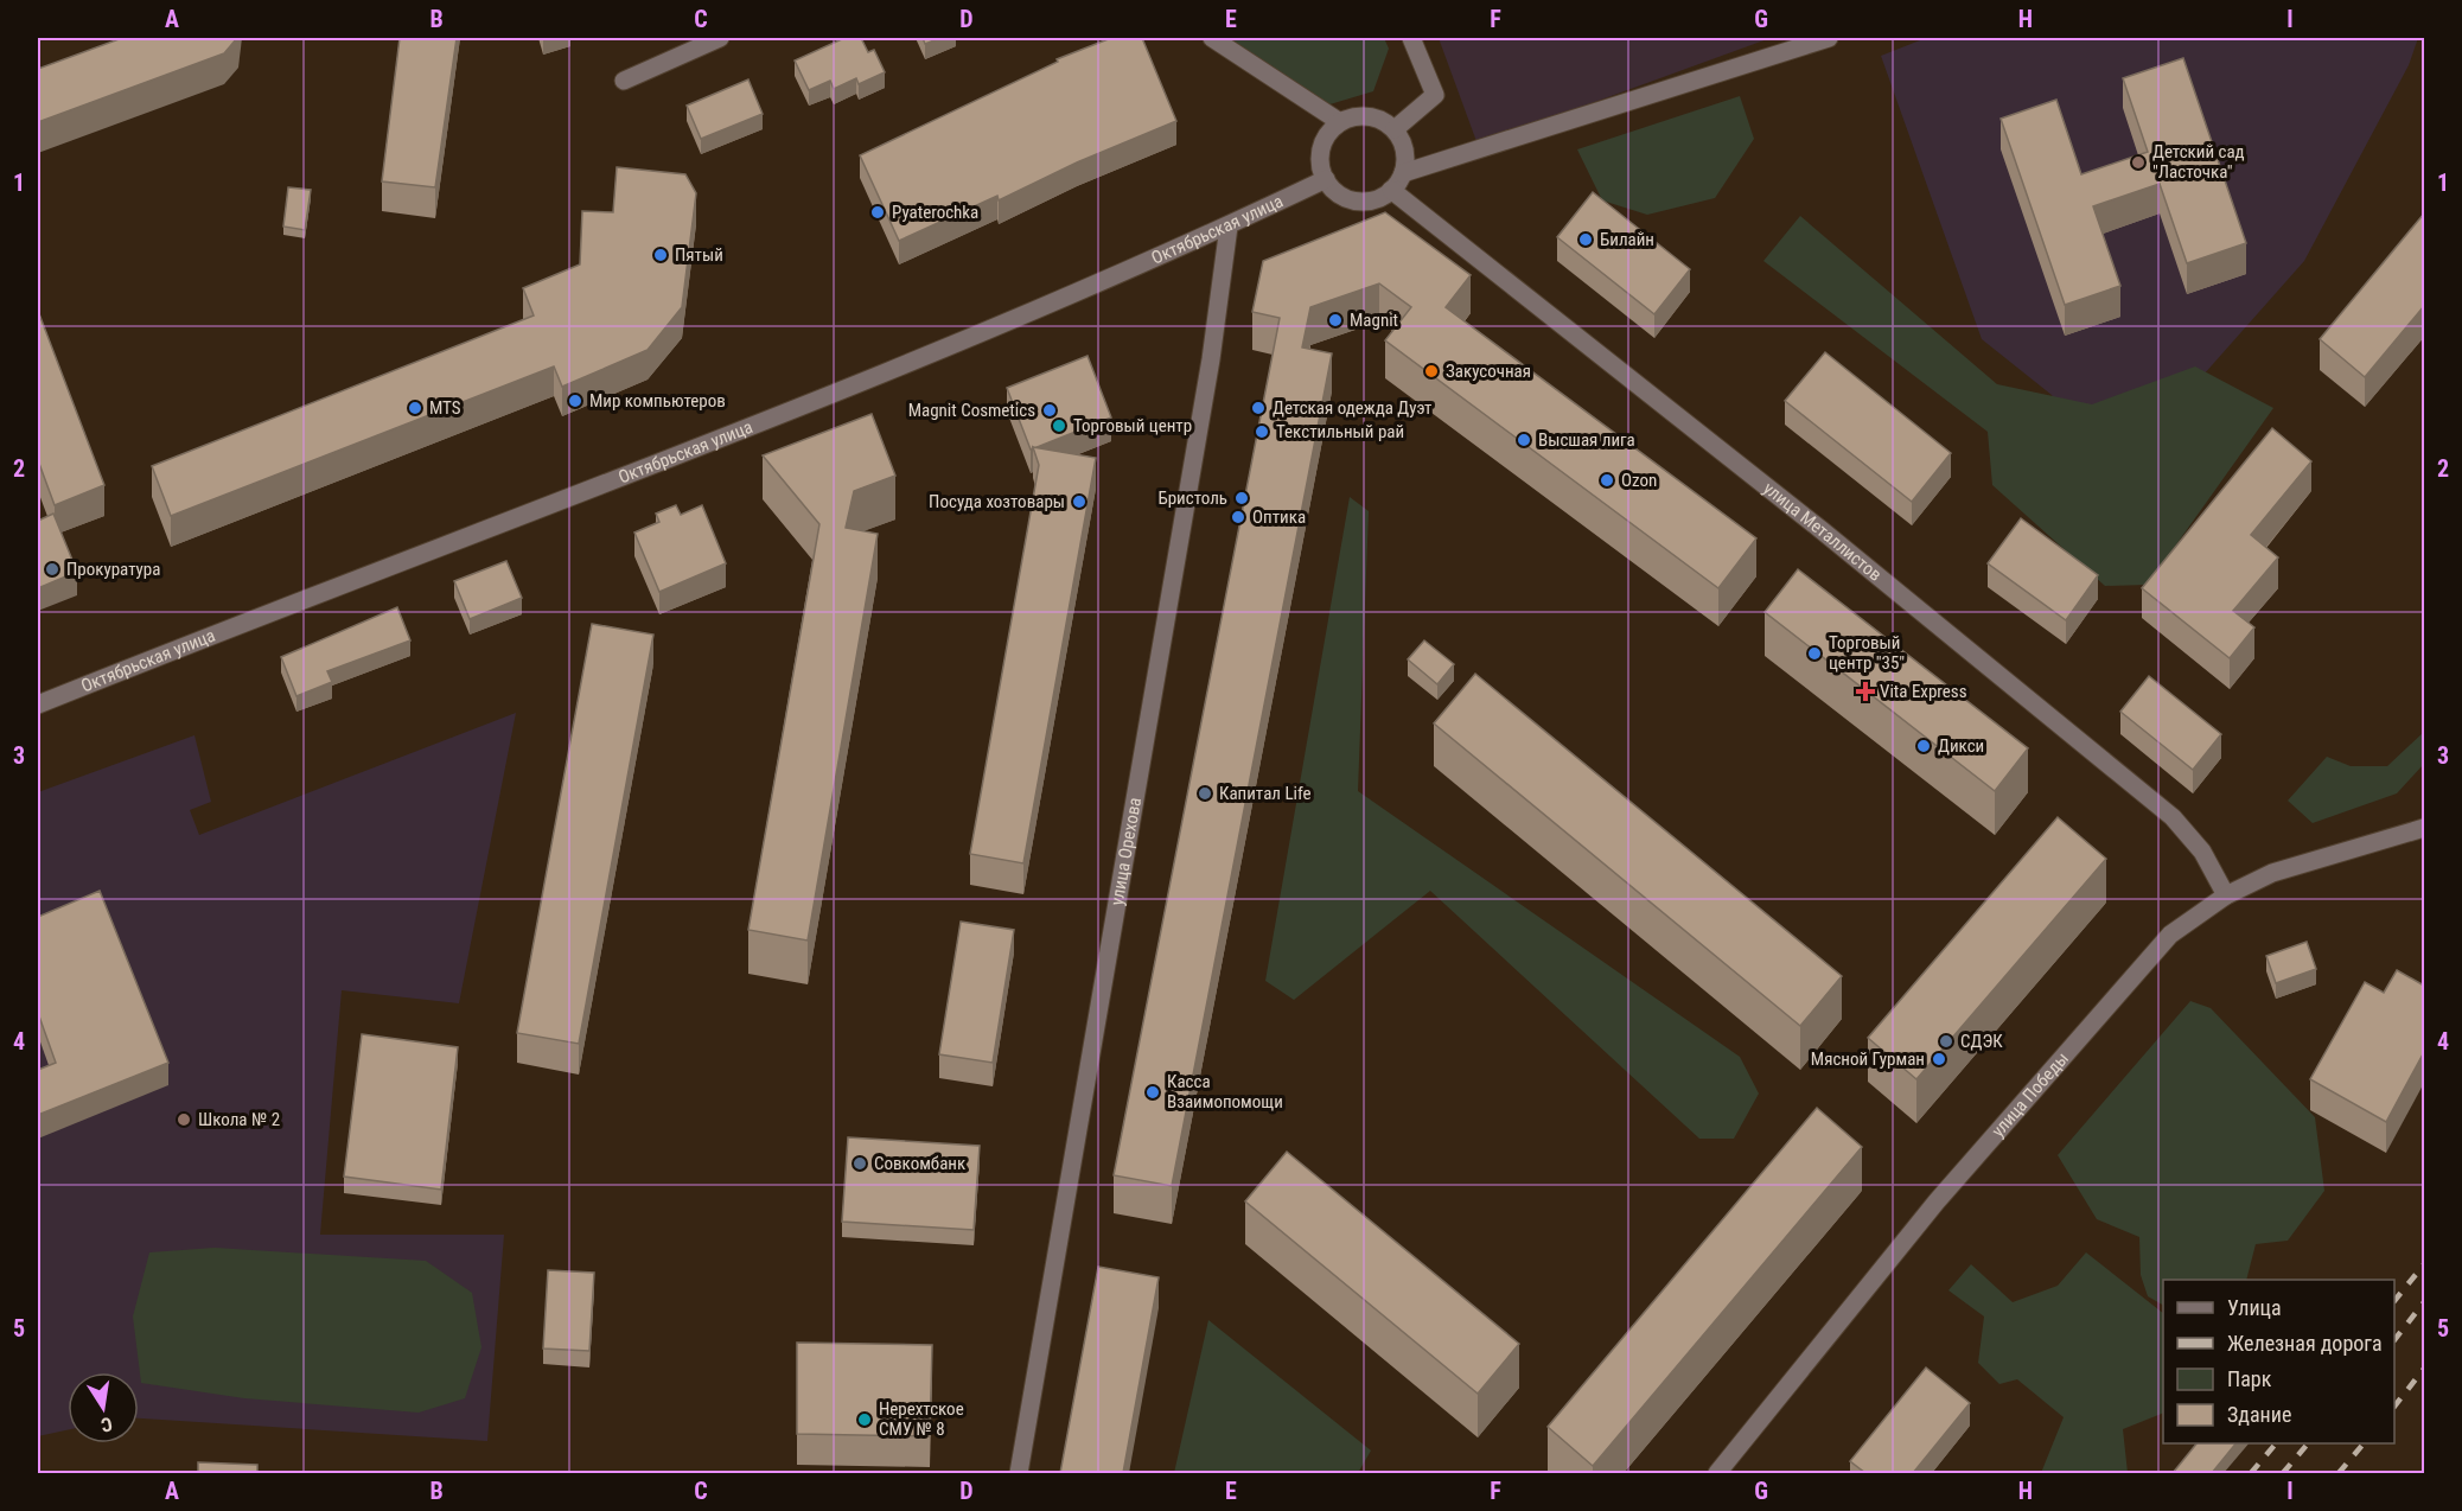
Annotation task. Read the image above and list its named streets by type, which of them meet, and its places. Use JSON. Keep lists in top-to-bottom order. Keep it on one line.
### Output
{"streets":{"street":["Октябрьская улица","улица Металлистов","улица Орехова","улица Победы"]},"crossings":[["Октябрьская улица","улица Металлистов"],["Октябрьская улица","улица Орехова"],["улица Металлистов","улица Победы"]],"places":{"other":["Детский сад \"Ласточка\"","Pyaterochka","Билайн","Пятый","Magnit","Закусочная","Мир компьютеров","MTS","Детская одежда Дуэт","Magnit Cosmetics","Торговый центр","Текстильный рай","Высшая лига","Ozon","Бристоль","Посуда хозтовары","Оптика","Прокуратура","Торговый центр \"35\"","Дикси","Капитал Life","СДЭК","Мясной Гурман","Касса Взаимопомощи","Школа № 2","Совкомбанк","Нерехтское СМУ № 8"],"health":["Vita Express"]},"legend":["Улица","Железная дорога","Парк","Здание"],"north":"bottom","grid":{"columns":["A","B","C","D","E","F","G","H","I"],"rows":["1","2","3","4","5"]}}
